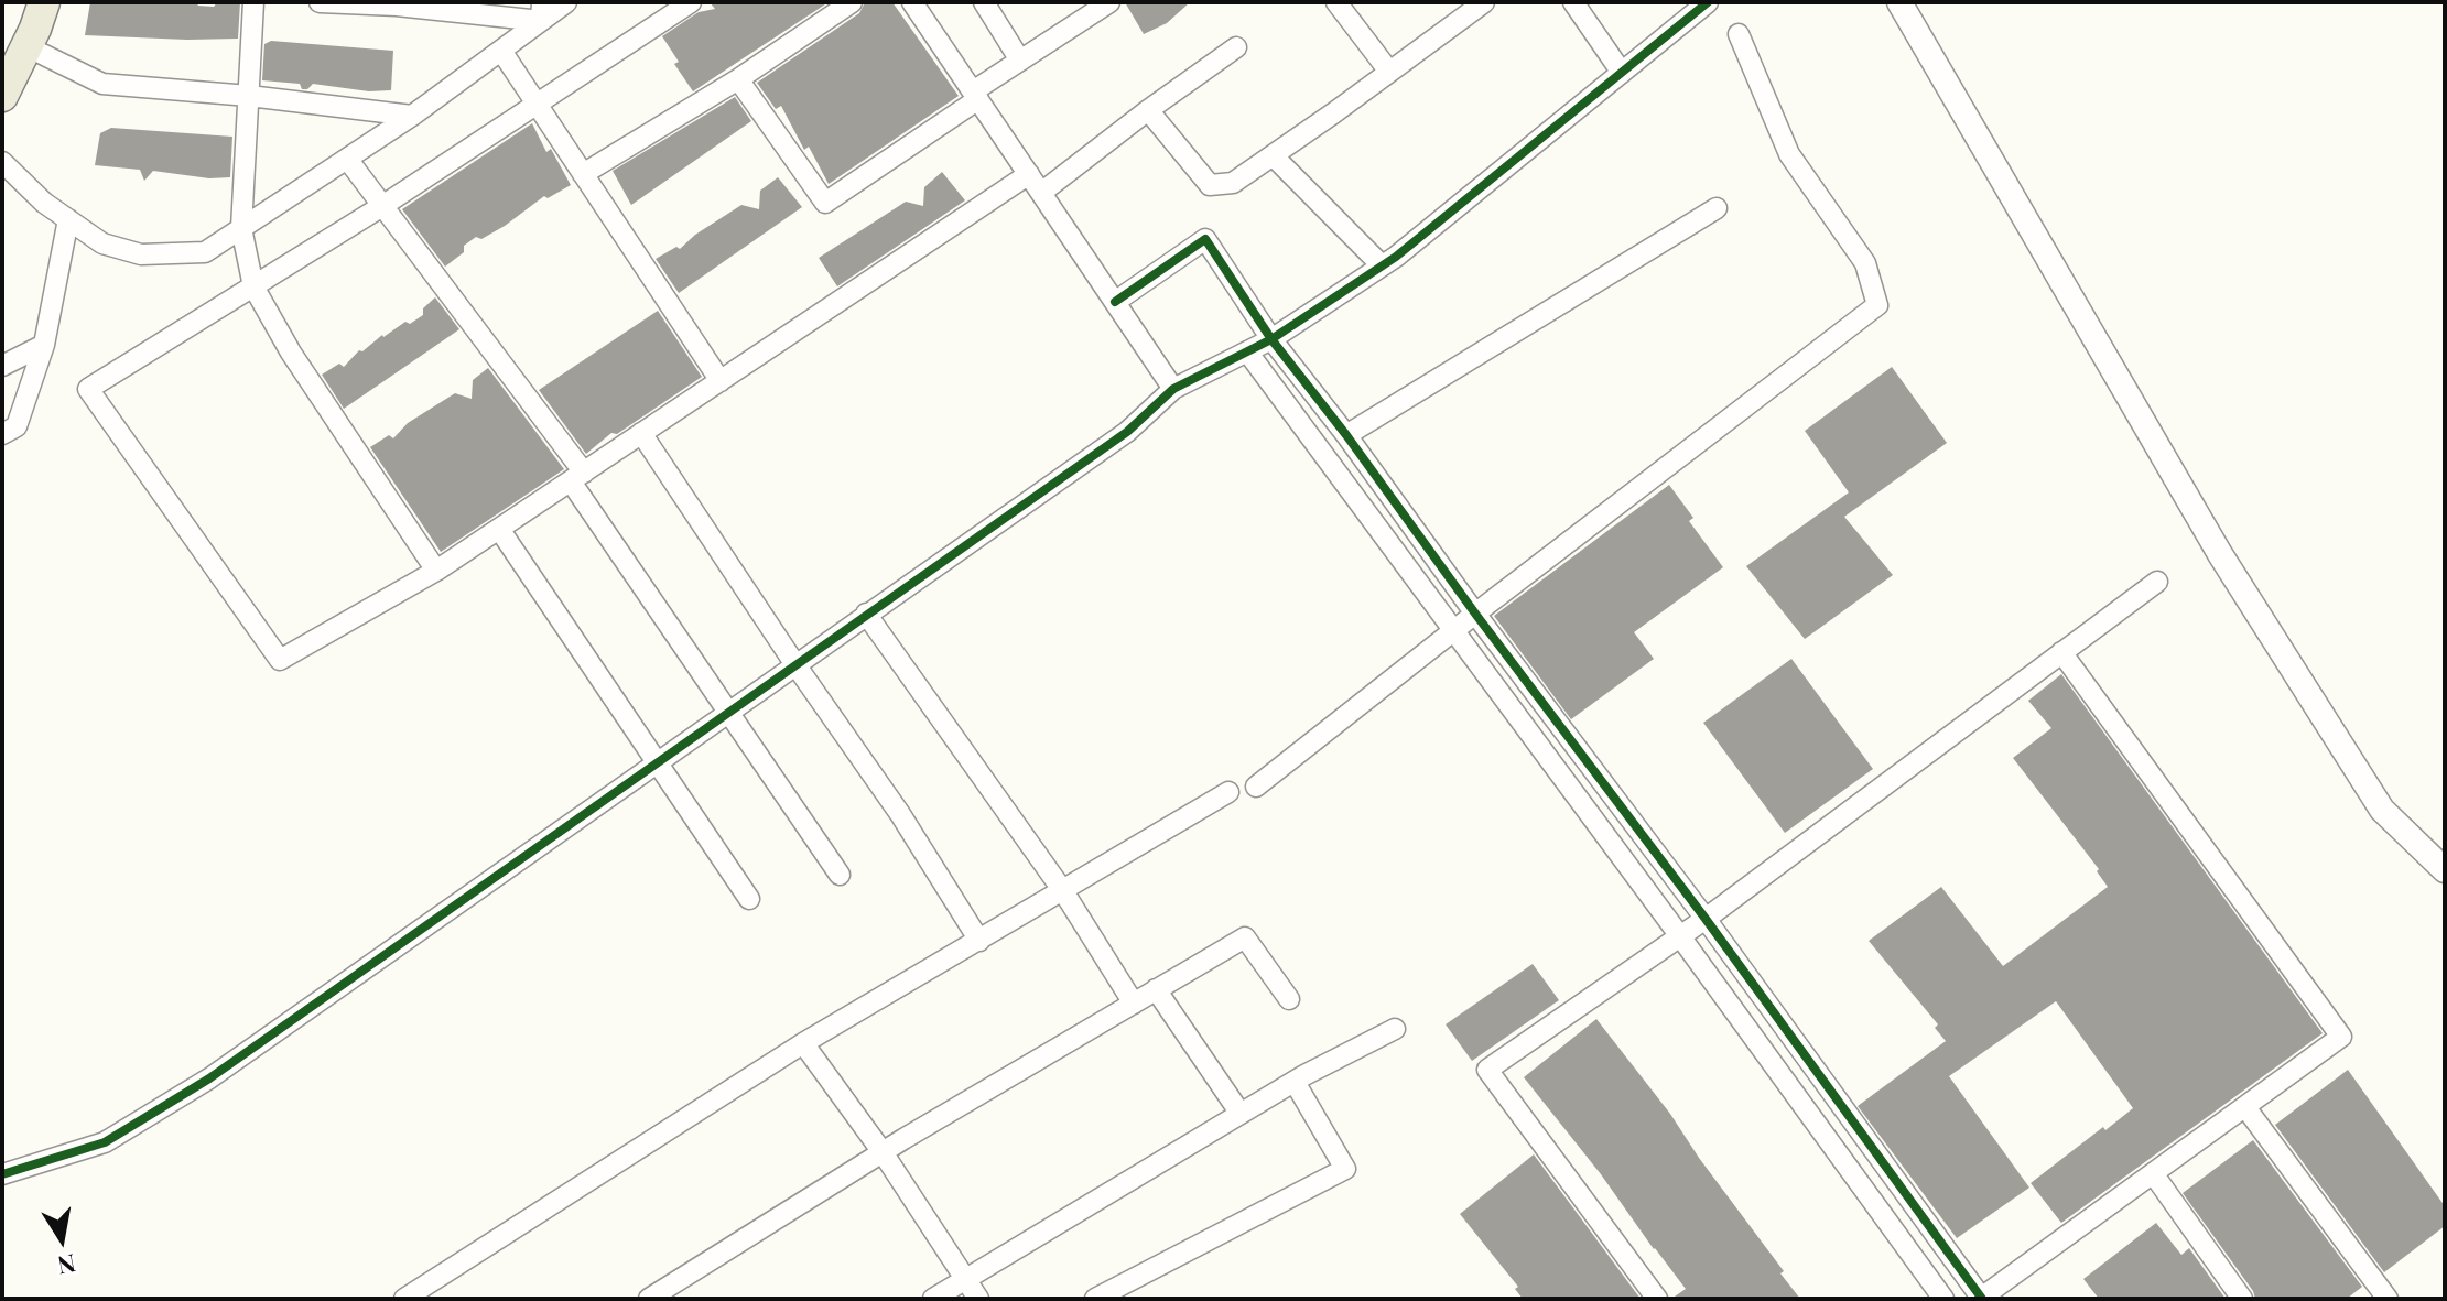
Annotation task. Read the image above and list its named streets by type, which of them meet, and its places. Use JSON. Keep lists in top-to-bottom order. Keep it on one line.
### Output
{"north":"bottom"}
